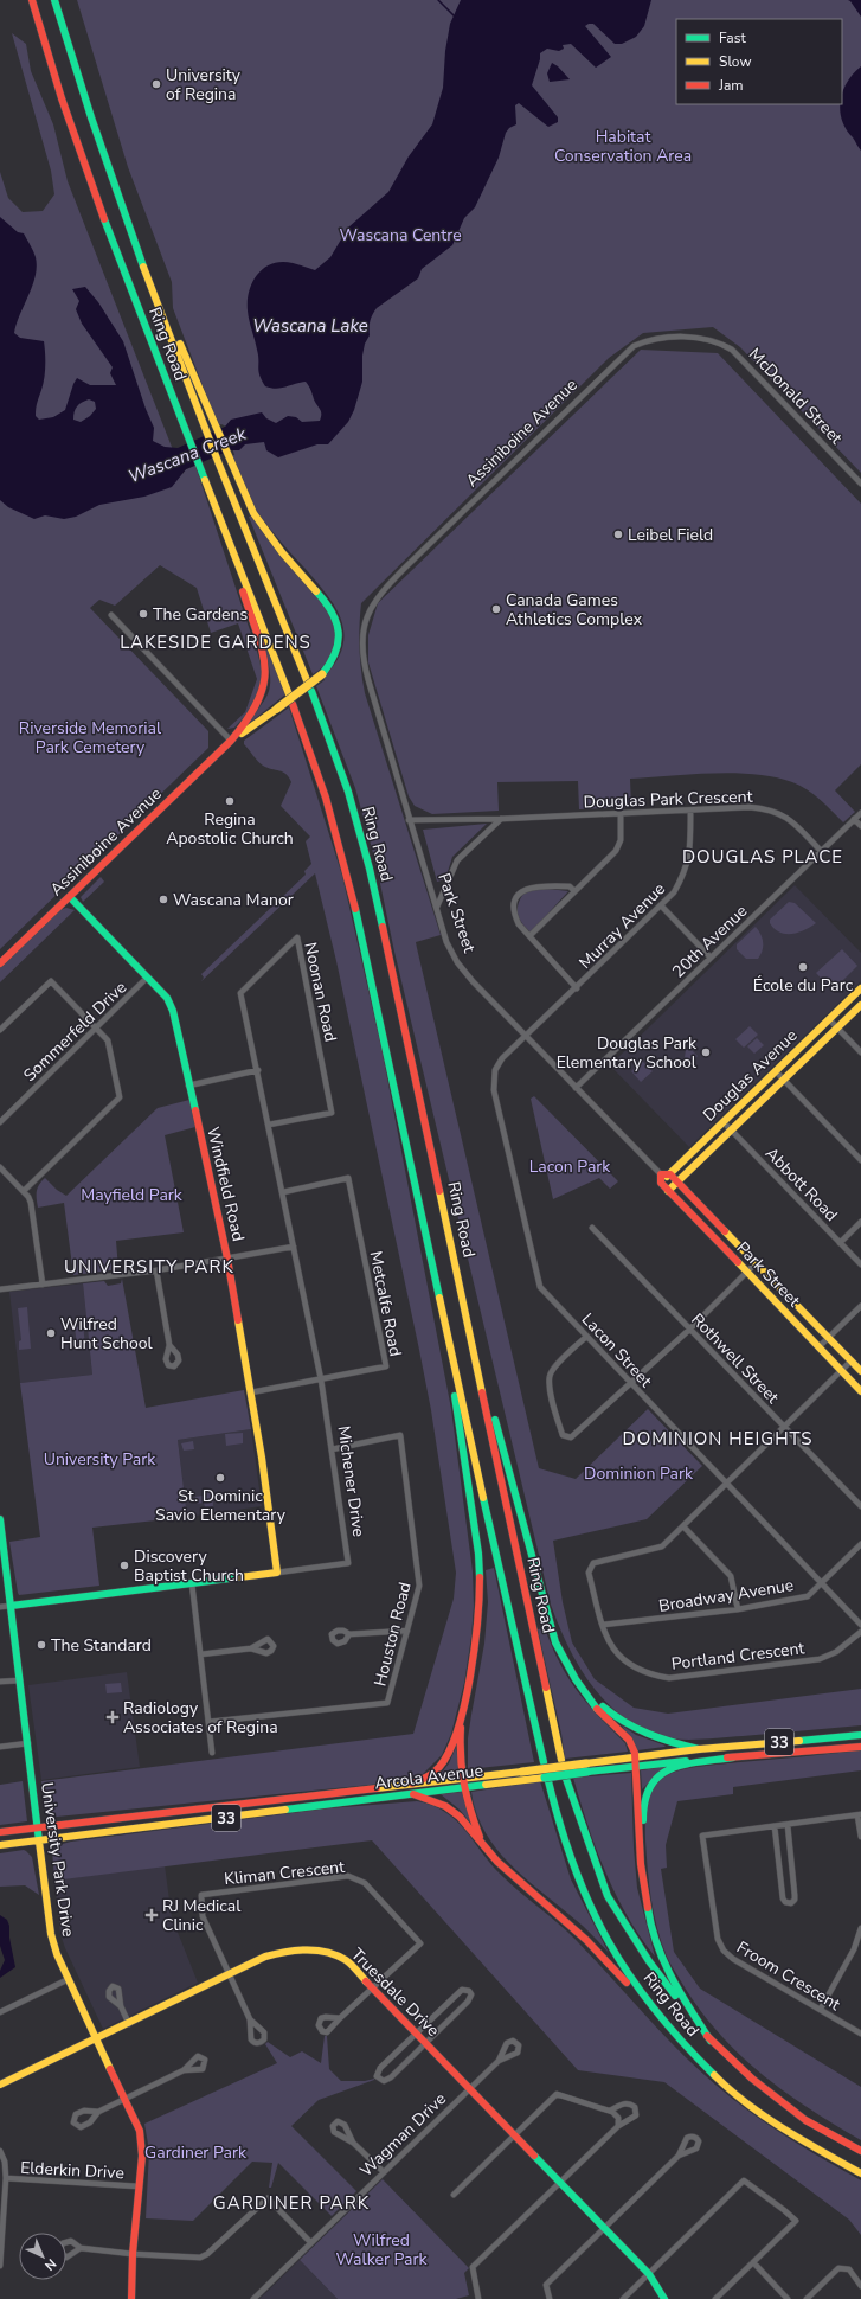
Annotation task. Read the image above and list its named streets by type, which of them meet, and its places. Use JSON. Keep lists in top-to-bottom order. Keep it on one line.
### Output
{"streets":{"main road":["Ring Road","Assiniboine Avenue","Park Street","Douglas Avenue","Windfield Road","Michener Drive","33","Arcola Avenue","University Park Drive","Truesdale Drive"],"street":["McDonald Street","Douglas Park Crescent","Murray Avenue","20th Avenue","Noonan Road","Sommerfeld Drive","Abbott Road","Metcalfe Road","Lacon Street","Rothwell Street","Broadway Avenue","Houston Road","Portland Crescent","Kliman Crescent","Froom Crescent","Wagman Drive","Elderkin Drive"]},"crossings":[["McDonald Street","Assiniboine Avenue"],["Assiniboine Avenue","Park Street"],["Assiniboine Avenue","Windfield Road"],["Douglas Park Crescent","Park Street"],["Douglas Park Crescent","Murray Avenue"],["Douglas Park Crescent","20th Avenue"],["Park Street","Murray Avenue"],["Park Street","20th Avenue"],["Park Street","Douglas Avenue"],["Park Street","Lacon Street"],["Park Street","Portland Crescent"],["Murray Avenue","Lacon Street"],["Noonan Road","Michener Drive"],["Sommerfeld Drive","Windfield Road"],["Douglas Avenue","Abbott Road"],["Windfield Road","Metcalfe Road"],["Windfield Road","Michener Drive"],["Metcalfe Road","Michener Drive"],["Lacon Street","Broadway Avenue"],["Lacon Street","Portland Crescent"],["Rothwell Street","Portland Crescent"],["Michener Drive","Houston Road"],["Michener Drive","University Park Drive"],["Broadway Avenue","Portland Crescent"],["Arcola Avenue","University Park Drive"],["University Park Drive","Truesdale Drive"],["University Park Drive","Elderkin Drive"],["Kliman Crescent","Truesdale Drive"],["Truesdale Drive","Wagman Drive"]],"districts":["LAKESIDE GARDENS","DOUGLAS PLACE","UNIVERSITY PARK","DOMINION HEIGHTS","GARDINER PARK"],"water":["Wascana Lake","Wascana Creek"],"parks":["Habitat Conservation Area","Wascana Centre","Riverside Memorial Park Cemetery","Lacon Park","Mayfield Park","University Park","Dominion Park","Gardiner Park","Wilfred Walker Park"],"places":{"other":["University of Regina","Leibel Field","Canada Games Athletics Complex","The Gardens","Regina Apostolic Church","Wascana Manor","École du Parc","Douglas Park Elementary School","Wilfred Hunt School","St. Dominic Savio Elementary","Discovery Baptist Church","The Standard"],"health":["Radiology Associates of Regina","RJ Medical Clinic"]},"legend":["Fast","Slow","Jam"],"north":"bottom right"}
